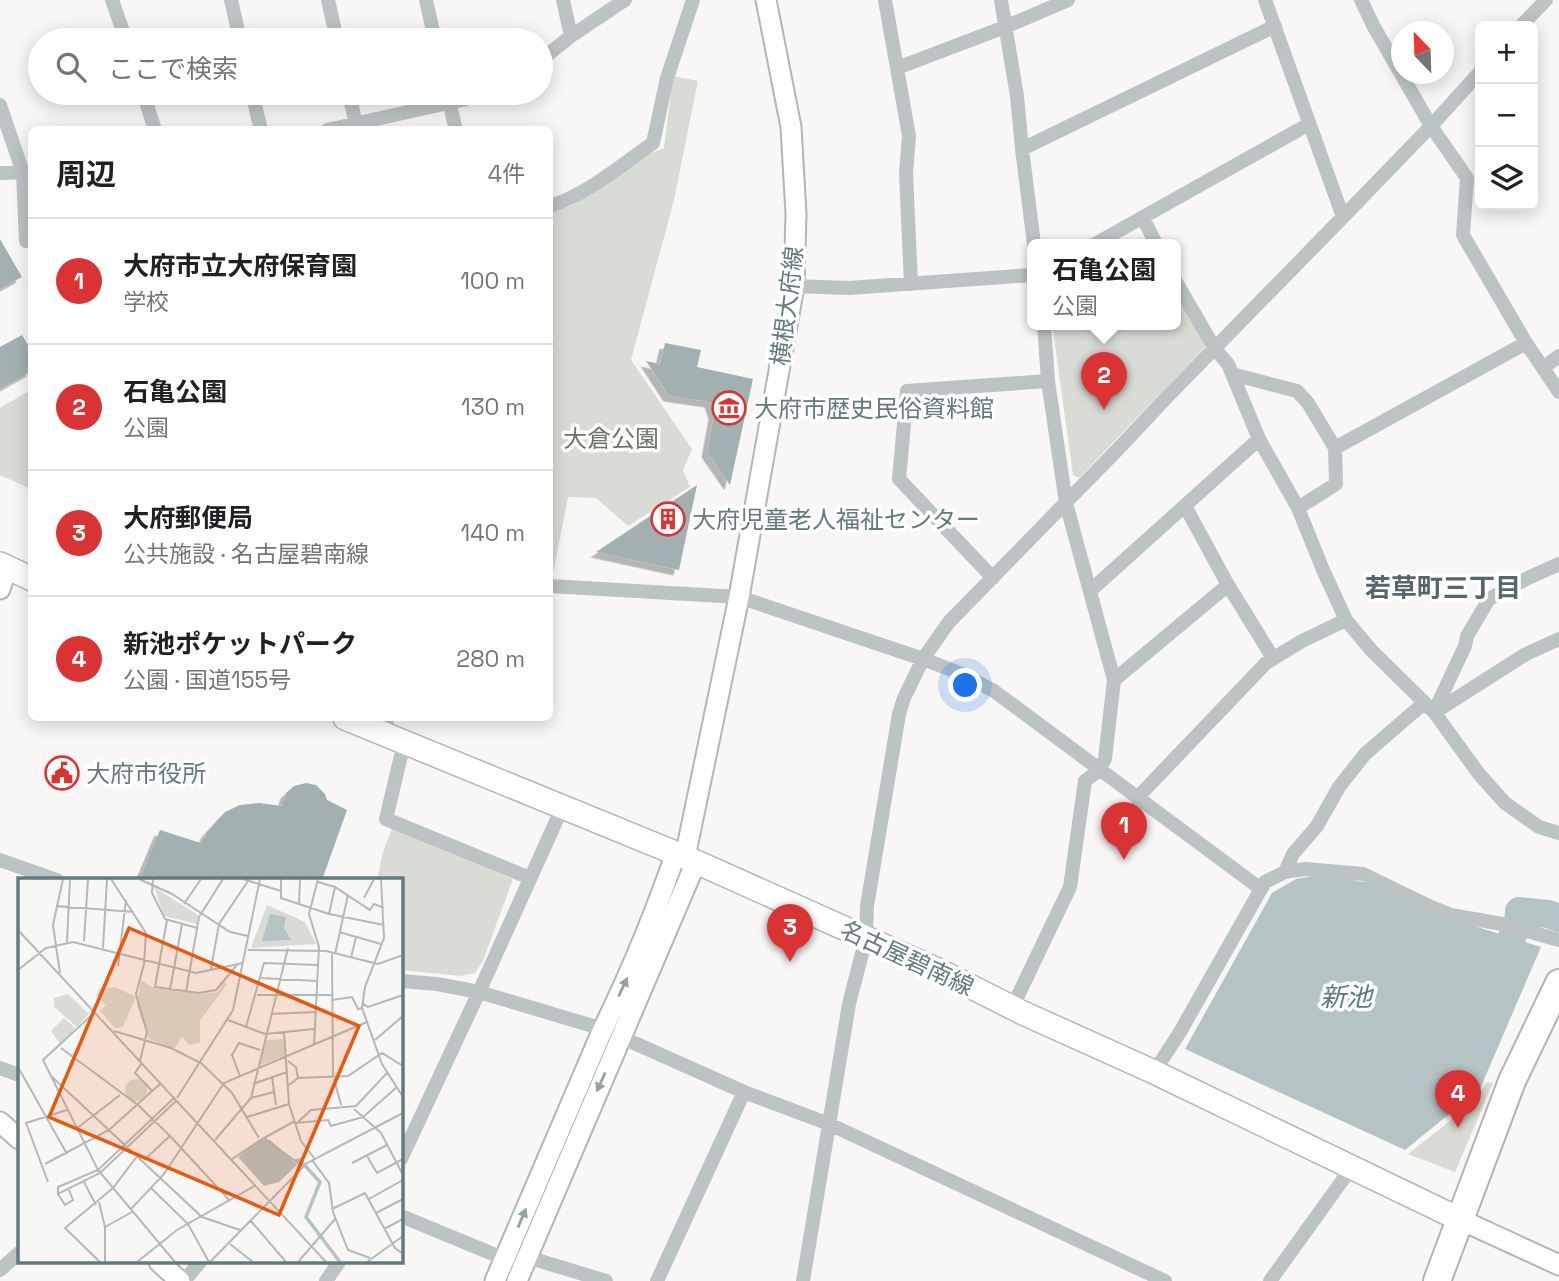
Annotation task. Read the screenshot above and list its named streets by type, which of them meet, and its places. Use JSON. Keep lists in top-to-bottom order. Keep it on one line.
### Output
{"streets":{"main road":["名古屋碧南線"],"street":["横根大府線"]},"crossings":[["横根大府線","名古屋碧南線"]],"districts":["若草町三丁目"],"water":["新池"],"parks":["大倉公園"],"places":{"museum":["大府市歴史民俗資料館"],"building":["大府児童老人福祉センター"],"public building":["大府市役所"]},"north":"top left","page":{"map_buttons":["+","−"],"search":"ここで検索","heading":["周辺","4件"],"list":[{"mark":"1","name":"大府市立大府保育園","note":"学校","value":"100 m"},{"mark":"2","name":"石亀公園","note":"公園","value":"130 m"},{"mark":"3","name":"大府郵便局","note":"公共施設 · 名古屋碧南線","value":"140 m"},{"mark":"4","name":"新池ポケットパーク","note":"公園 · 国道155号","value":"280 m"}],"popup":["石亀公園","公園"],"pins":["2","1","3","4"]}}
